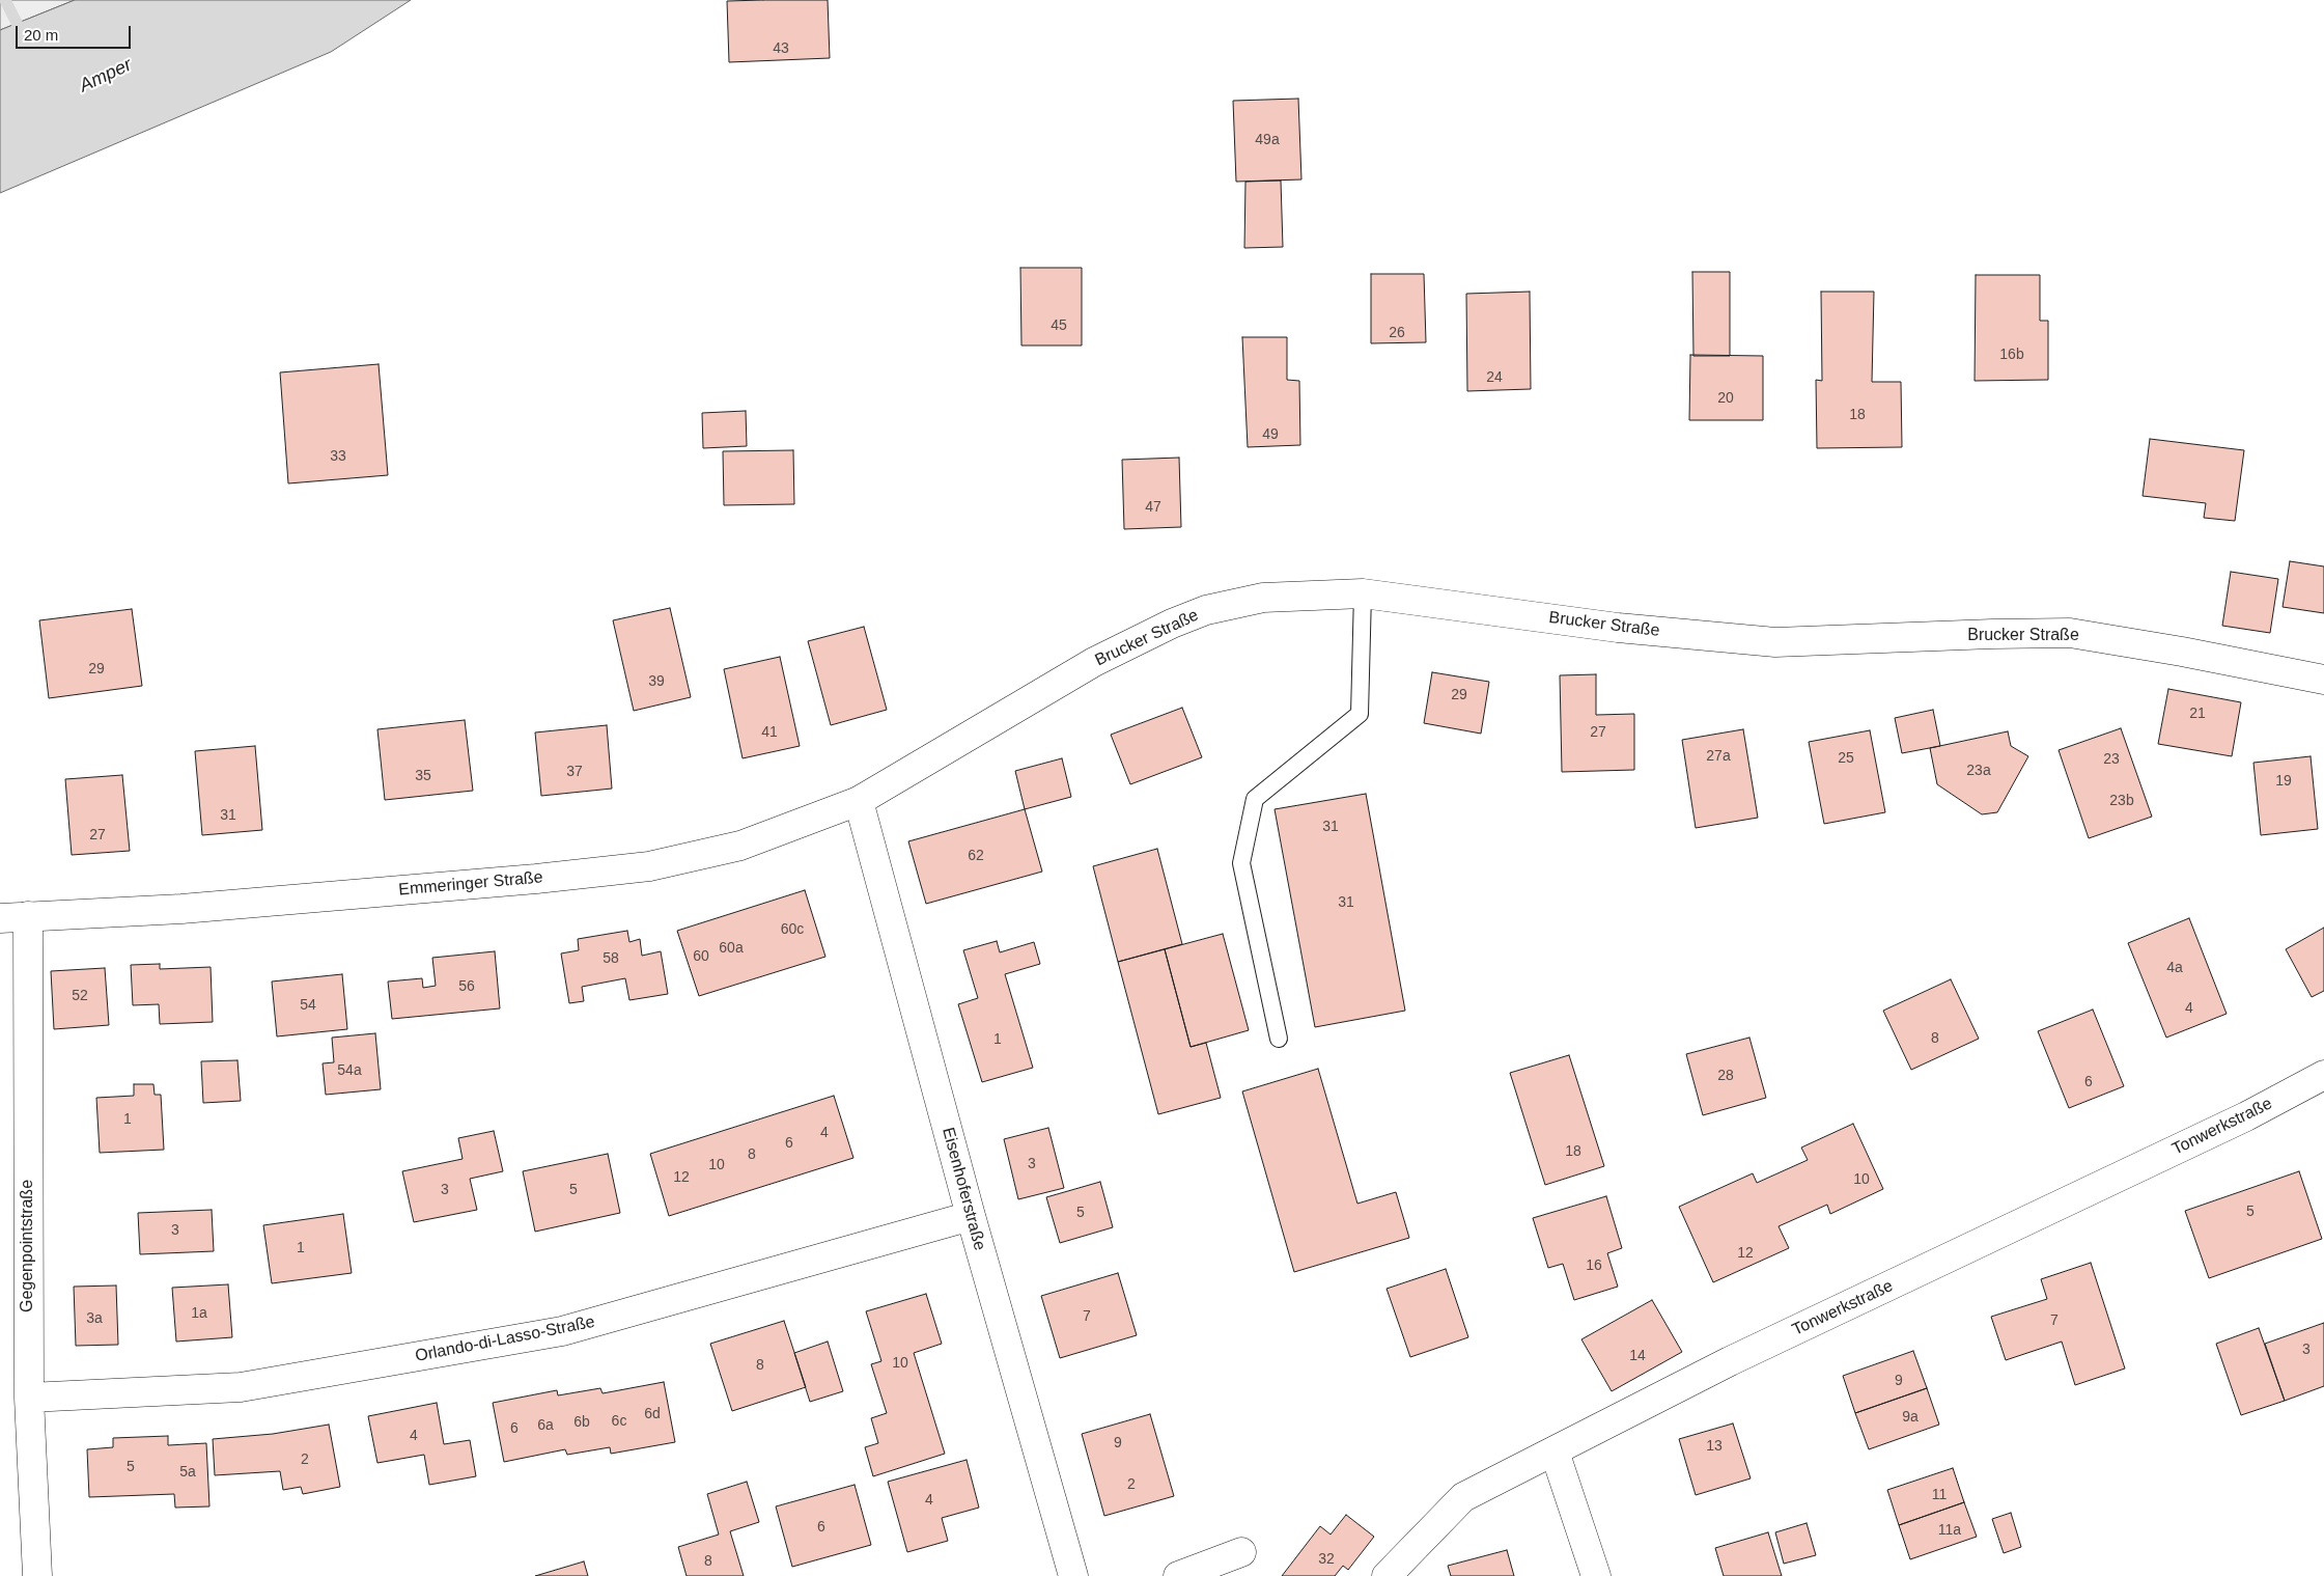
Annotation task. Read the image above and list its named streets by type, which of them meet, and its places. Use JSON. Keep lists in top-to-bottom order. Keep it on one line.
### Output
{"streets":{"street":["Brucker Straße","Emmeringer Straße","Tonwerkstraße","Eisenhoferstraße","Gegenpointstraße","Orlando-di-Lasso-Straße"]},"crossings":[["Brucker Straße","Emmeringer Straße"],["Emmeringer Straße","Eisenhoferstraße"],["Emmeringer Straße","Gegenpointstraße"],["Eisenhoferstraße","Orlando-di-Lasso-Straße"],["Gegenpointstraße","Orlando-di-Lasso-Straße"]],"water":["Amper"],"house_numbers":["43","49a","45","26","16b","24","20","18","49","33","47","29","39","29","21","41","27","27a","25","23","23a","37","35","19","23b","31","31","27","62","31","60c","60a","60","58","4a","56","52","54","4","8","1","54a","28","6","1","4","6","18","8","3","10","12","10","3","5","5","5","3","1","12","16","1a","7","3a","7","3","14","10","8","9","6d","9a","6c","6b","6a","6","4","9","13","2","5","5a","2","11","4","6","11a","32","8"],"scale_bar":"20 m"}
